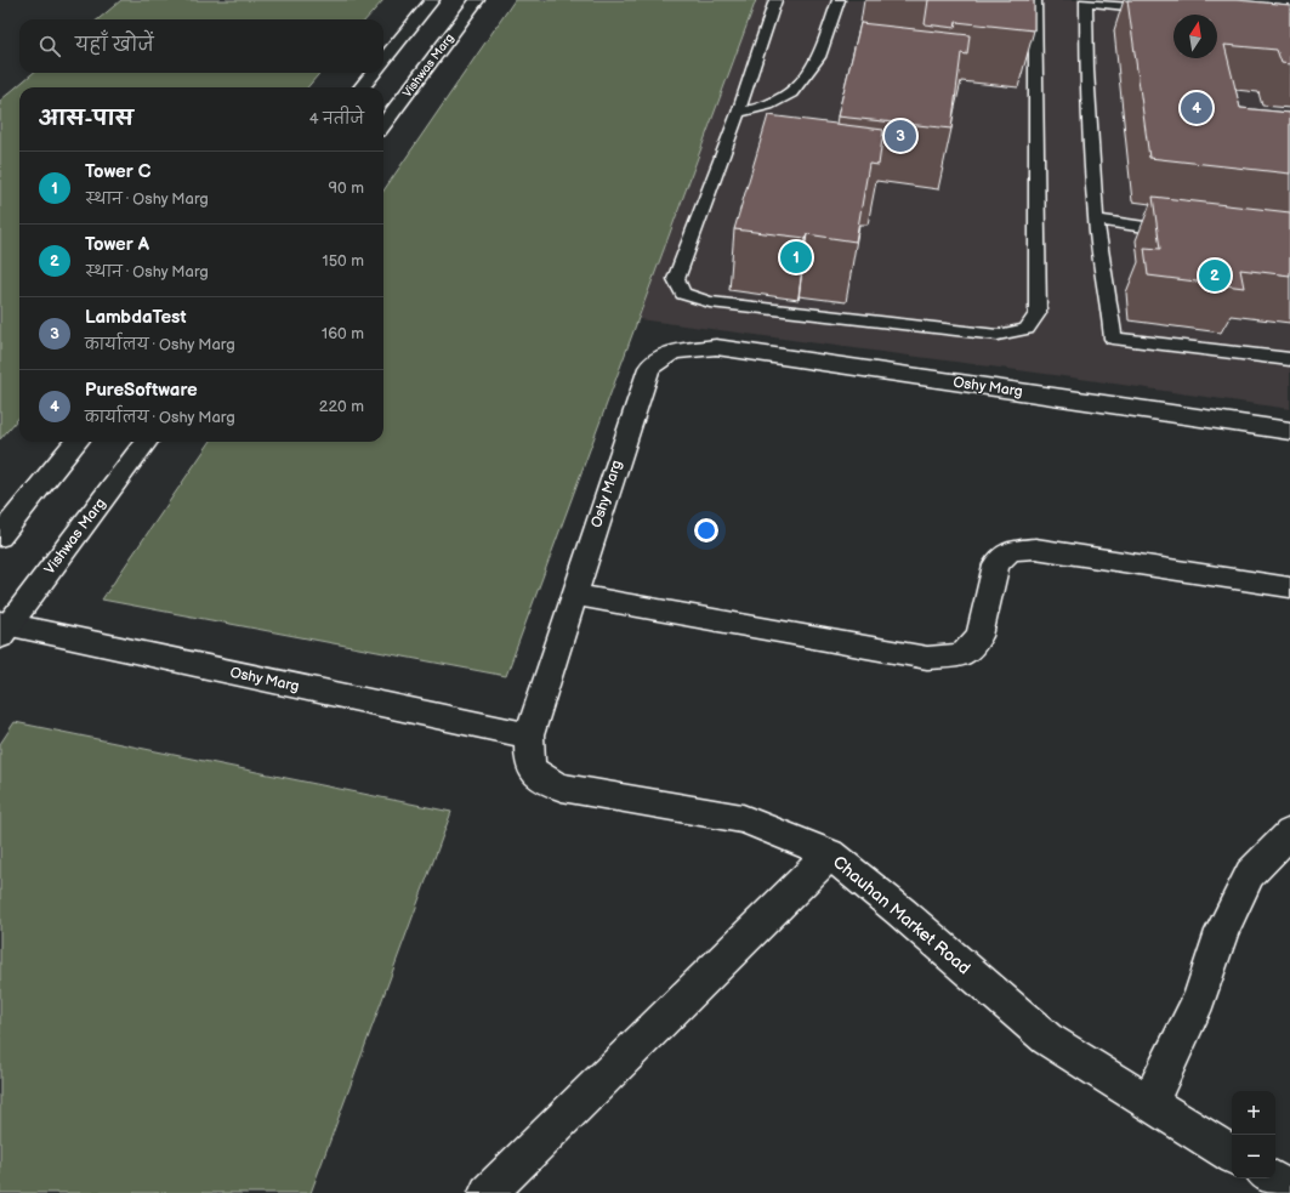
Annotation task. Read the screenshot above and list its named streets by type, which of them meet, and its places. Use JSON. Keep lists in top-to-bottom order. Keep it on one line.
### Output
{"streets":{"street":["Vishwas Marg","Oshy Marg","Chauhan Market Road"]},"crossings":[["Vishwas Marg","Oshy Marg"],["Oshy Marg","Chauhan Market Road"]],"north":"top","page":{"search":"यहाँ खोजें","heading":["आस-पास","4 नतीजे"],"pins":["4","3","1","2"],"list":[{"mark":"1","name":"Tower C","note":"स्थान · Oshy Marg","value":"90 m"},{"mark":"2","name":"Tower A","note":"स्थान · Oshy Marg","value":"150 m"},{"mark":"3","name":"LambdaTest","note":"कार्यालय · Oshy Marg","value":"160 m"},{"mark":"4","name":"PureSoftware","note":"कार्यालय · Oshy Marg","value":"220 m"}],"map_buttons":["+","−"]}}
